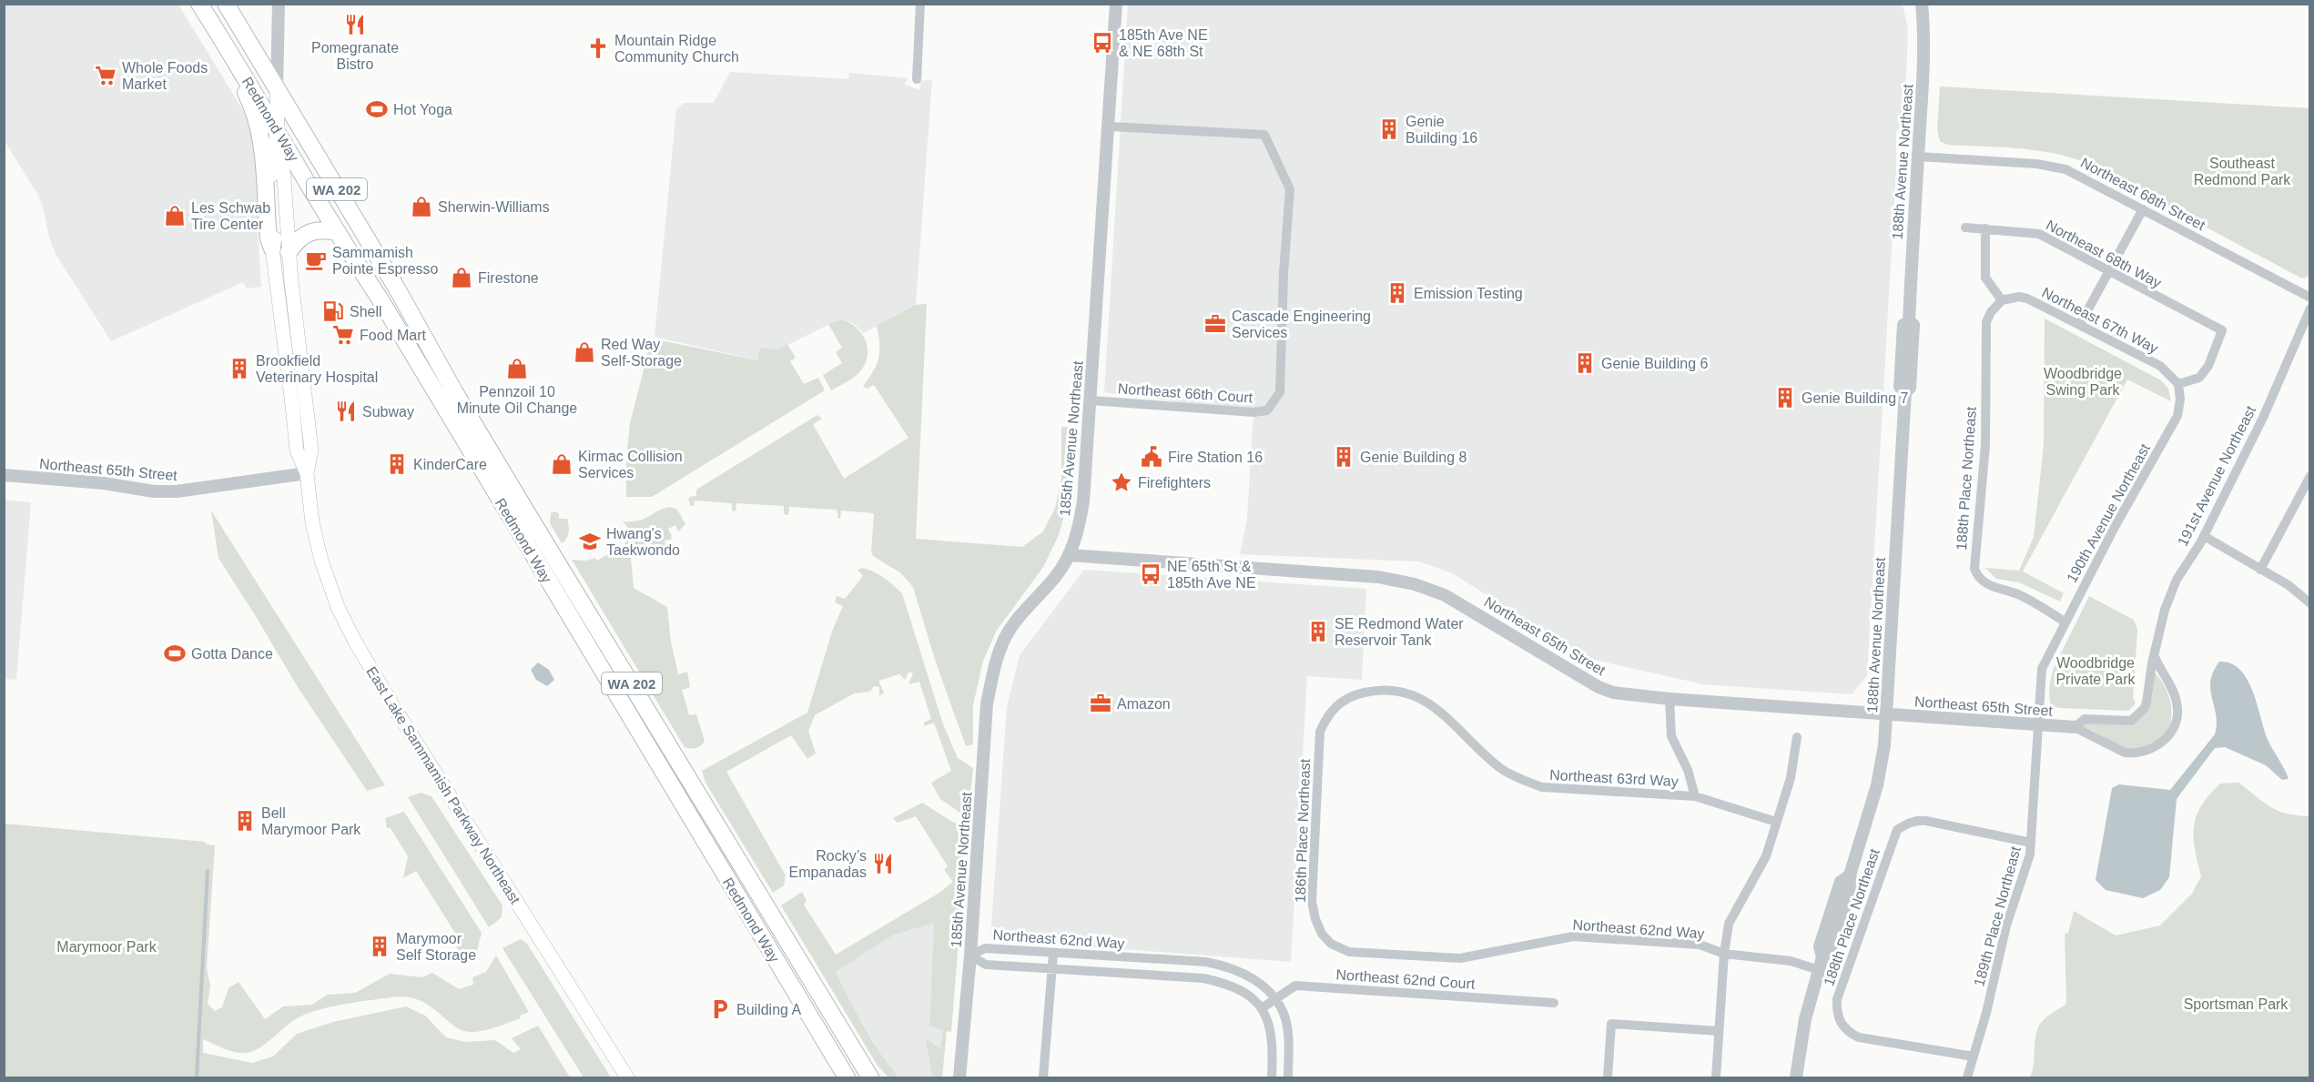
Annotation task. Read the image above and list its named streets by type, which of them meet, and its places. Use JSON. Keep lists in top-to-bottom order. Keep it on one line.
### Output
{"streets":{"main road":["Redmond Way","WA 202","East Lake Sammamish Parkway Northeast"],"street":["188th Avenue Northeast","Northeast 68th Street","Northeast 68th Way","Northeast 67th Way","Northeast 66th Court","185th Avenue Northeast","Northeast 65th Street","191st Avenue Northeast","188th Place Northeast","190th Avenue Northeast","Northeast 63rd Way","186th Place Northeast","189th Place Northeast","Northeast 62nd Way","Northeast 62nd Court"]},"crossings":[["Redmond Way","East Lake Sammamish Parkway Northeast"],["188th Avenue Northeast","Northeast 68th Street"],["188th Avenue Northeast","Northeast 65th Street"],["188th Avenue Northeast","Northeast 62nd Way"],["Northeast 68th Way","Northeast 67th Way"],["Northeast 68th Way","190th Avenue Northeast"],["Northeast 67th Way","188th Place Northeast"],["Northeast 67th Way","190th Avenue Northeast"],["Northeast 66th Court","185th Avenue Northeast"],["185th Avenue Northeast","Northeast 65th Street"],["185th Avenue Northeast","Northeast 62nd Way"],["Northeast 65th Street","191st Avenue Northeast"],["Northeast 65th Street","190th Avenue Northeast"],["Northeast 65th Street","East Lake Sammamish Parkway Northeast"],["Northeast 65th Street","189th Place Northeast"],["188th Place Northeast","190th Avenue Northeast"],["188th Place Northeast","189th Place Northeast"],["190th Avenue Northeast","189th Place Northeast"],["Northeast 63rd Way","186th Place Northeast"],["186th Place Northeast","Northeast 62nd Way"],["Northeast 62nd Way","Northeast 62nd Court"]],"parks":["Southeast Redmond Park","Woodbridge Swing Park","Woodbridge Private Park","Marymoor Park","Sportsman Park"],"places":{"restaurant":["Pomegranate Bistro","Subway","Rocky’s Empanadas"],"bus stop":["185th Ave NE & NE 68th St","NE 65th St & 185th Ave NE"],"church":["Mountain Ridge Community Church"],"supermarket":["Whole Foods Market","Food Mart"],"sports":["Hot Yoga","Gotta Dance"],"building":["Genie Building 16","Emission Testing","Genie Building 6","Brookfield Veterinary Hospital","Genie Building 7","Genie Building 8","KinderCare","SE Redmond Water Reservoir Tank","Bell Marymoor Park","Marymoor Self Storage"],"shop":["Sherwin-Williams","Les Schwab Tire Center","Firestone","Red Way Self-Storage","Pennzoil 10 Minute Oil Change","Kirmac Collision Services"],"cafe":["Sammamish Pointe Espresso"],"fuel station":["Shell"],"office":["Cascade Engineering Services","Amazon"],"public building":["Fire Station 16"],"place":["Firefighters"],"school or university":["Hwang's Taekwondo"],"parking":["Building A"]}}
